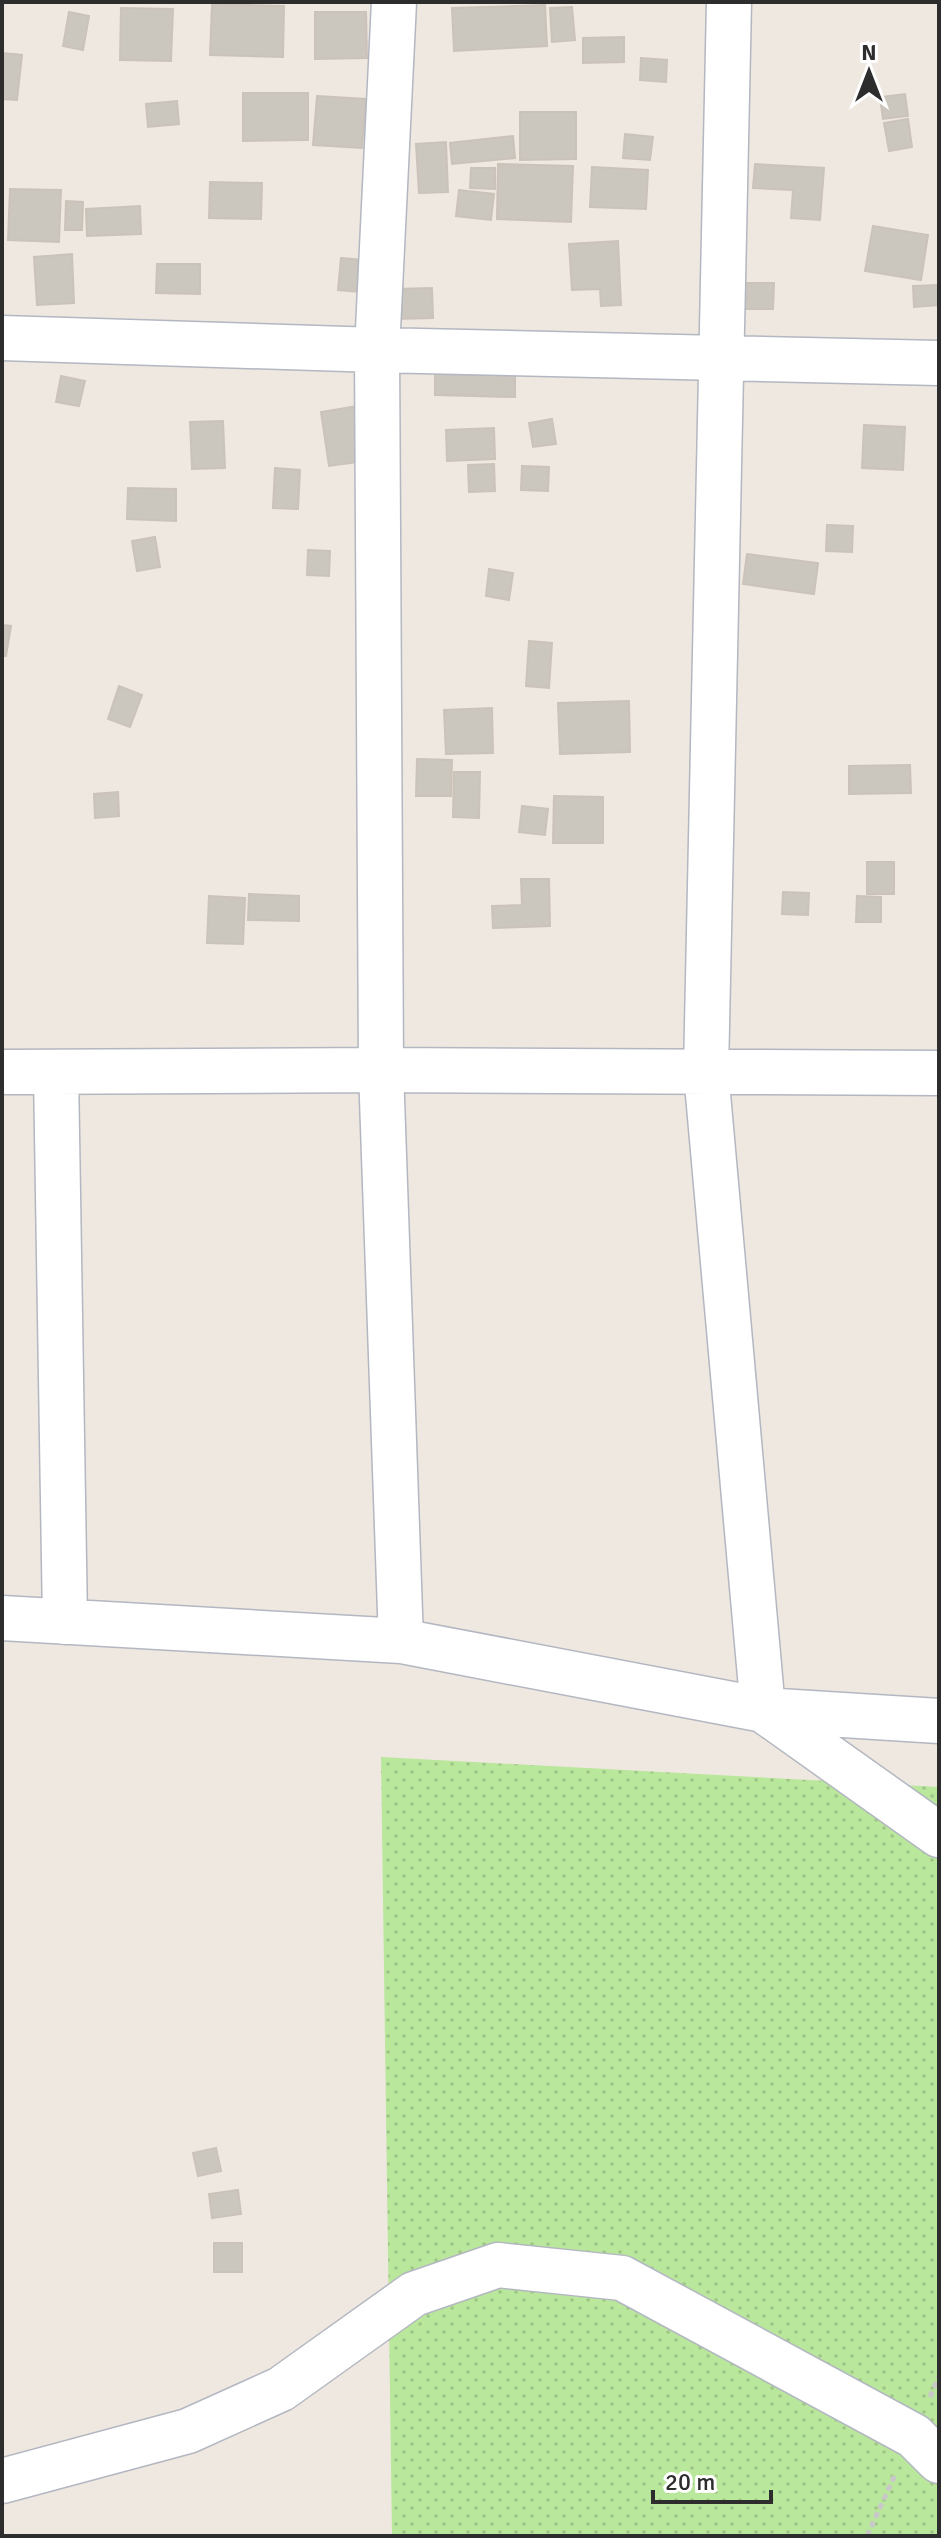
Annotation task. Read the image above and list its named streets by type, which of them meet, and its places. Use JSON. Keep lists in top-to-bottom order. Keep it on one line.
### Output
{"scale_bar":"20 m","north":"top"}
